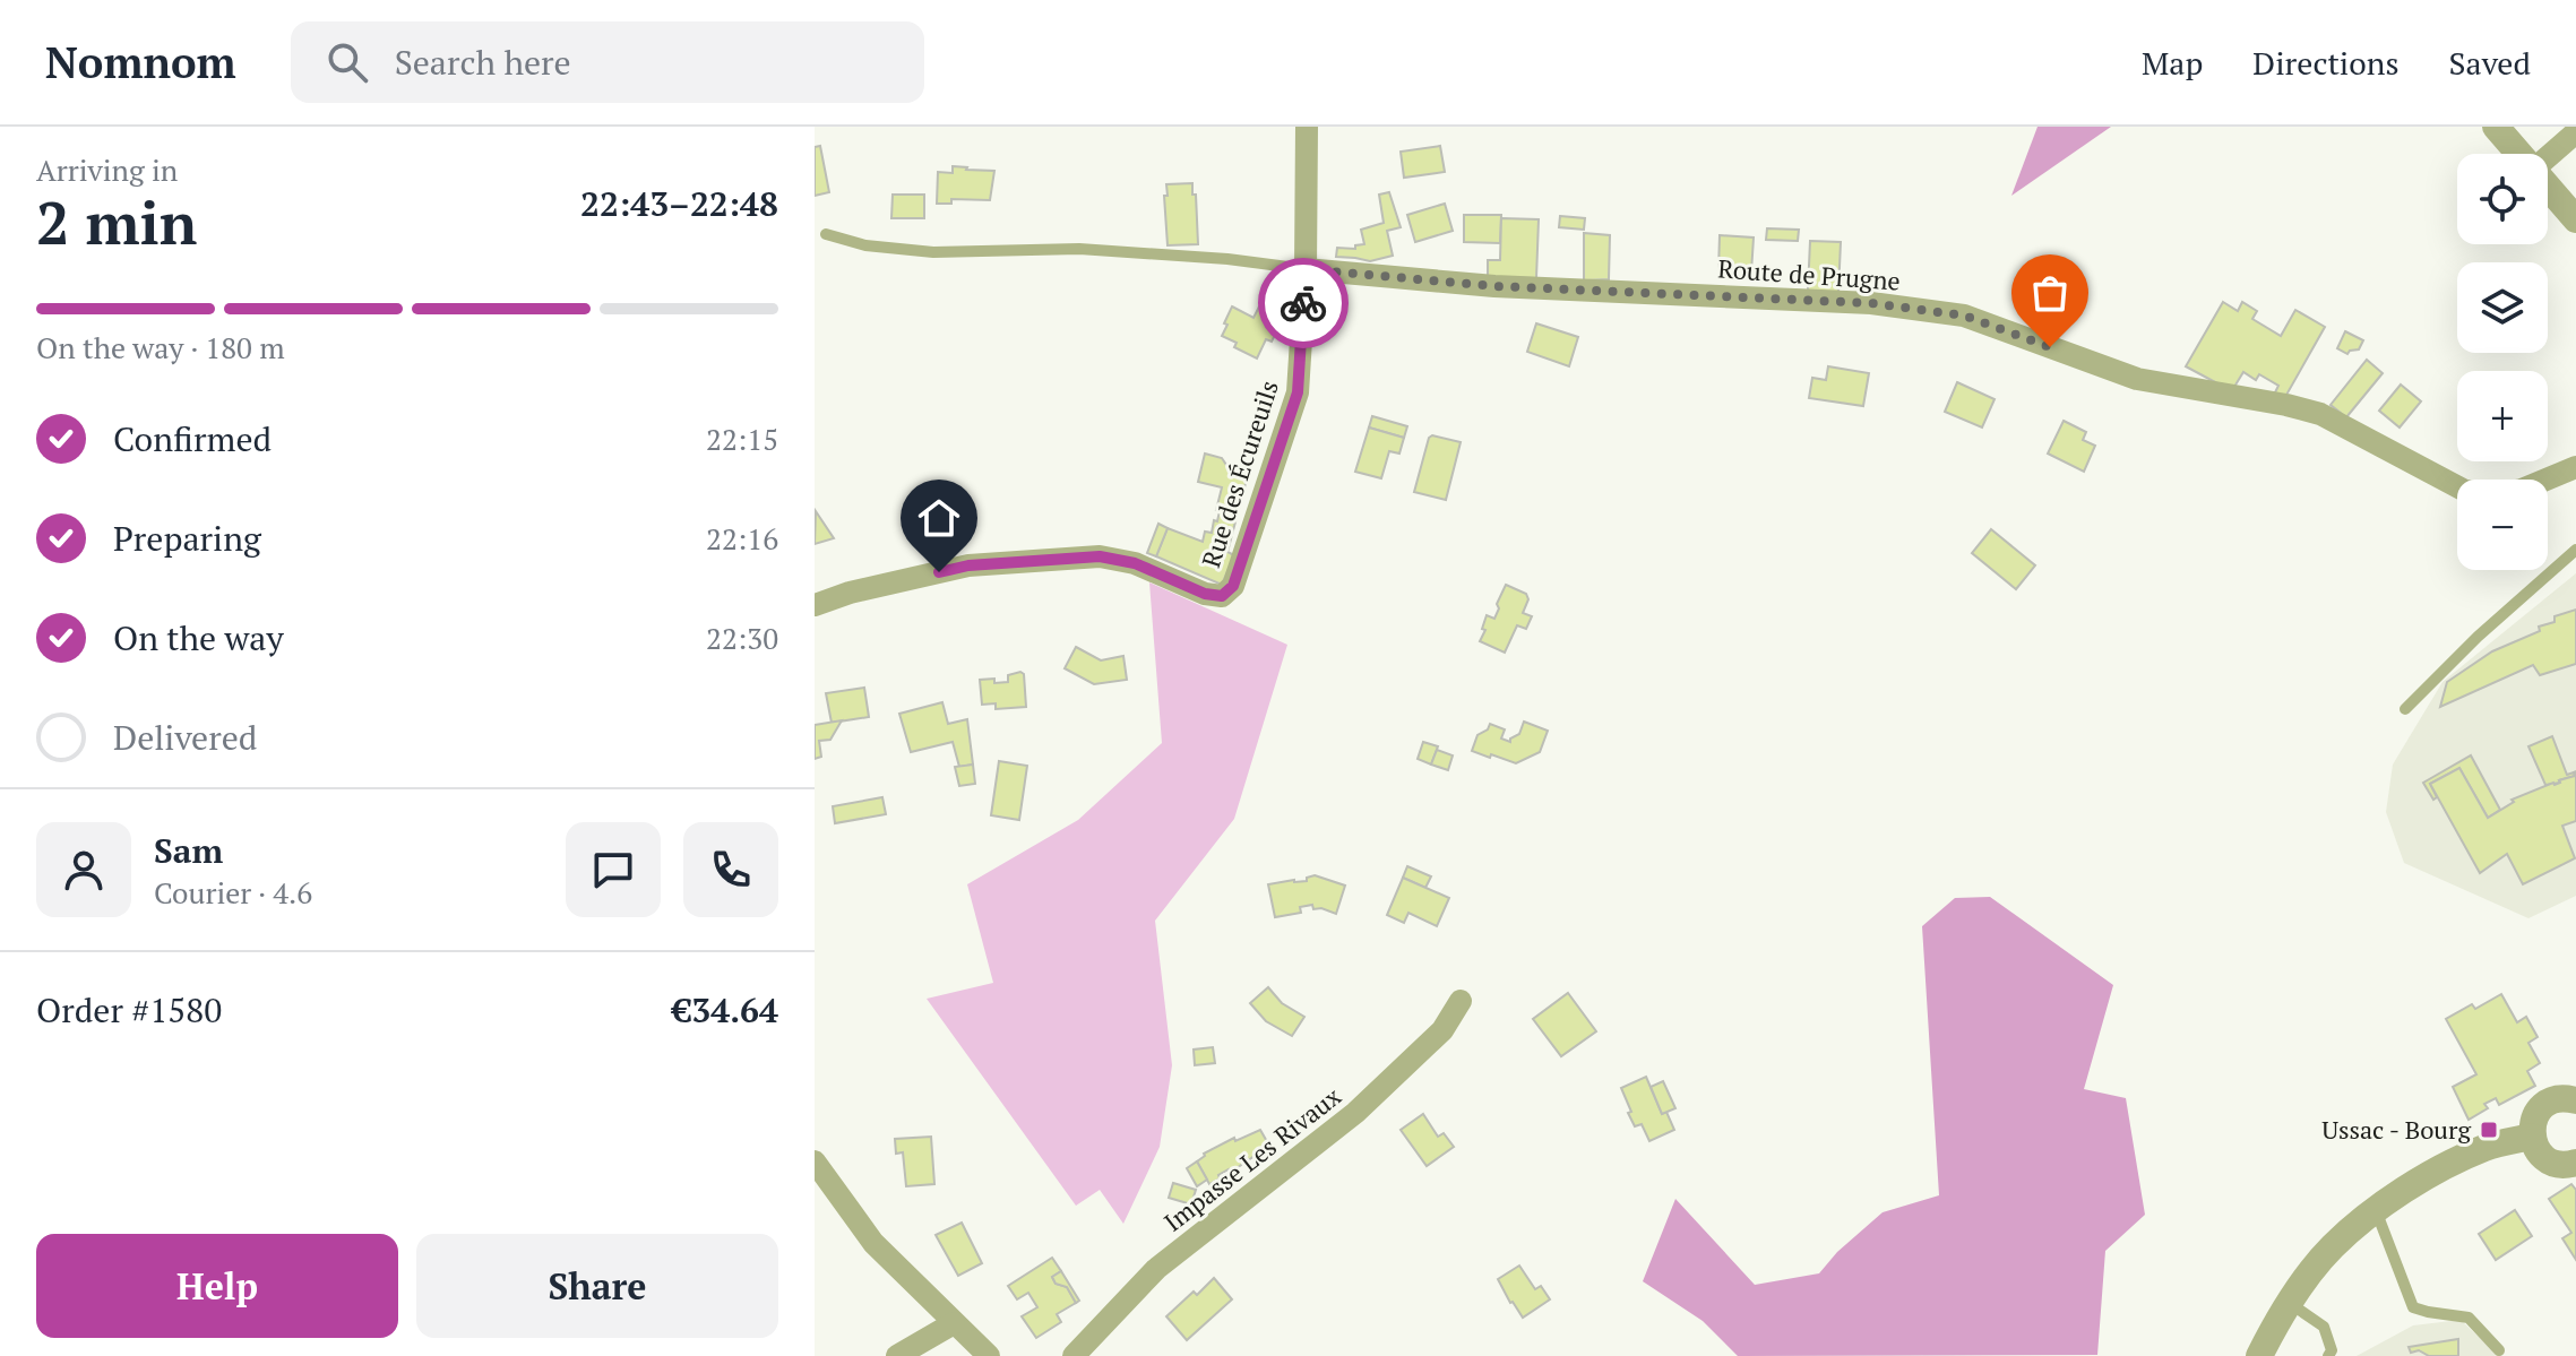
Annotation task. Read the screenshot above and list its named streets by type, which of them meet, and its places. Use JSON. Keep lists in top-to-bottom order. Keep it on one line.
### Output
{"streets":{"street":["Route de Prugne","Rue des Écureuils","Impasse Les Rivaux"]},"crossings":[["Route de Prugne","Rue des Écureuils"]],"places":{"transit":["Ussac - Bourg"]},"page":{"header":"Nomnom","search":"Search here","nav":["Map","Directions","Saved"],"heading":["2 min","Arriving in","22:43–22:48"],"panel":["Sam","Courier · 4.6","Order #1580","€34.64"],"map_buttons":["+","−"],"bar":"On the way · 180 m","list":[["Confirmed","22:15"],["Preparing","22:16"],["On the way","22:30"],"Delivered"],"buttons":["Help","Share"]}}
